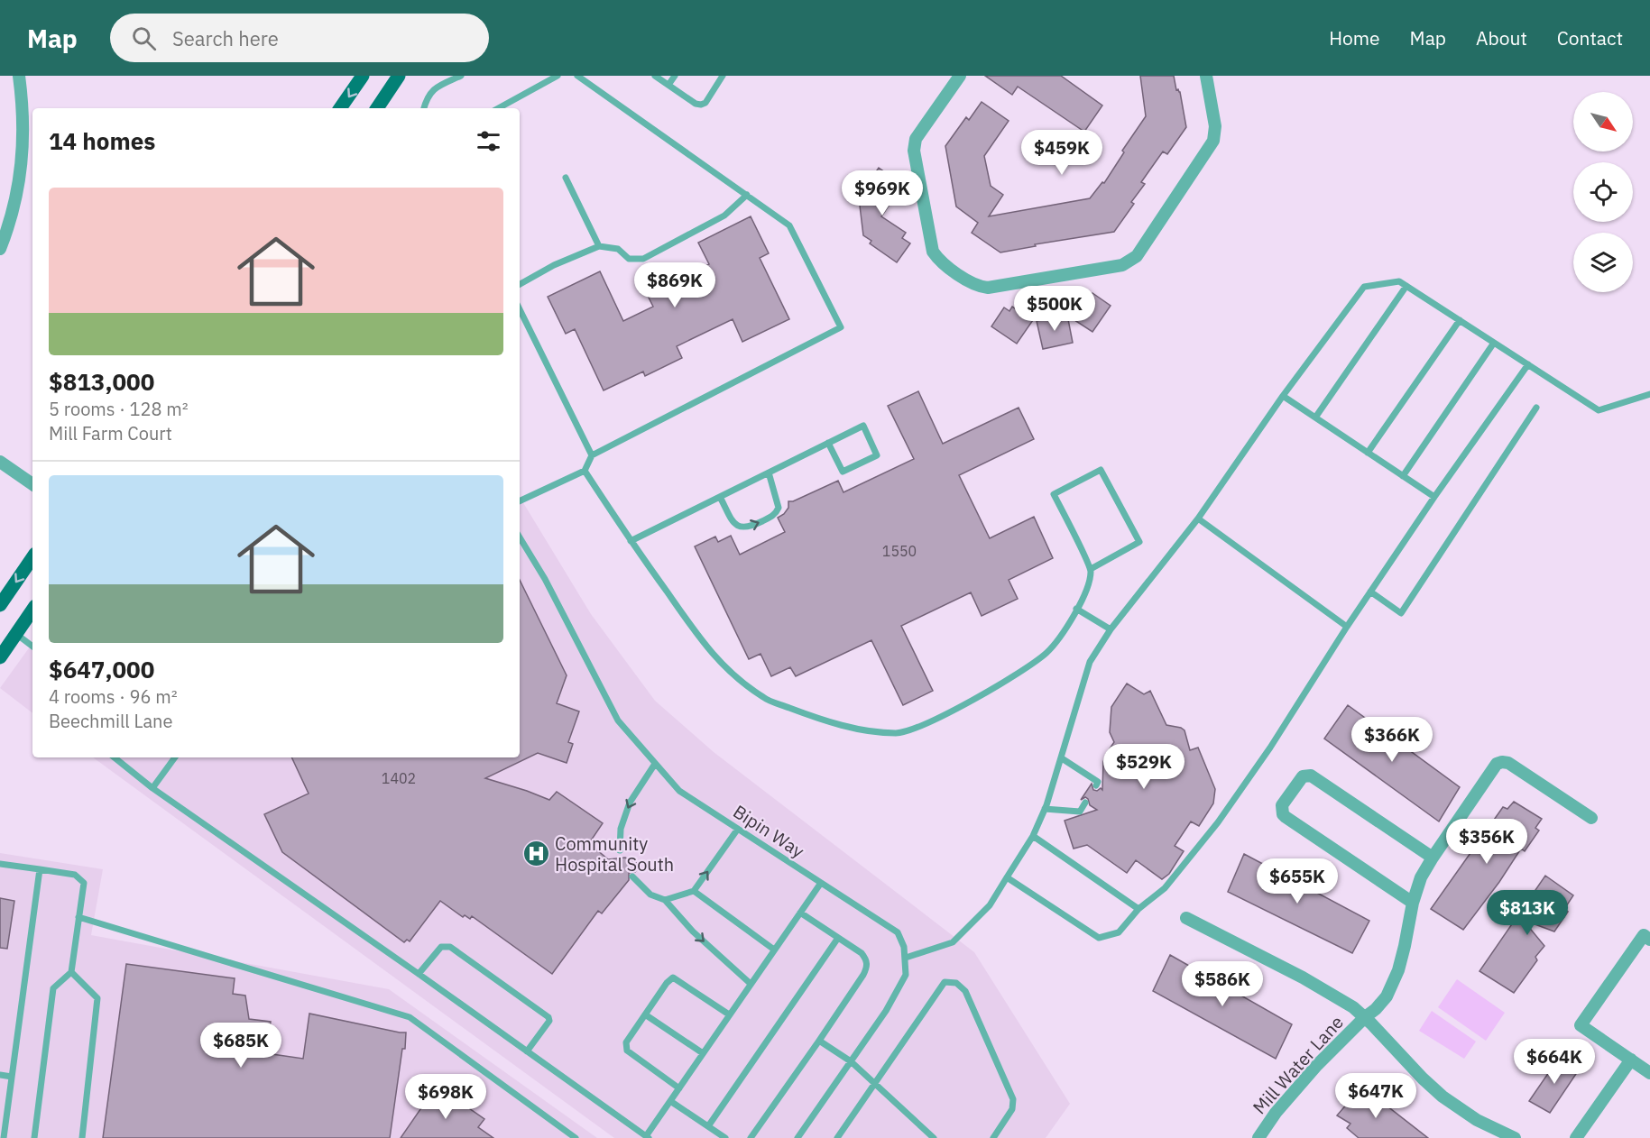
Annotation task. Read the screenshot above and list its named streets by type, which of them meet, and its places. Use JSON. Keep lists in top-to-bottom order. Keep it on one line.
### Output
{"streets":{"street":["Mill Water Lane"],"lane":["Bipin Way"]},"places":{"hospital":["Community Hospital South"]},"house_numbers":["1550","1402"],"north":"bottom right","page":{"header":"Map","search":"Search here","nav":["Home","Map","About","Contact"],"heading":"14 homes","price":["$459K","$969K","$869K","$500K","$366K","$529K","$356K","$655K","$813K","$586K","$685K","$664K","$647K","$698K"],"list":[{"name":"$813,000","note":"5 rooms · 128 m² · Mill Farm Court"},{"name":"$647,000","note":"4 rooms · 96 m² · Beechmill Lane"}]}}
